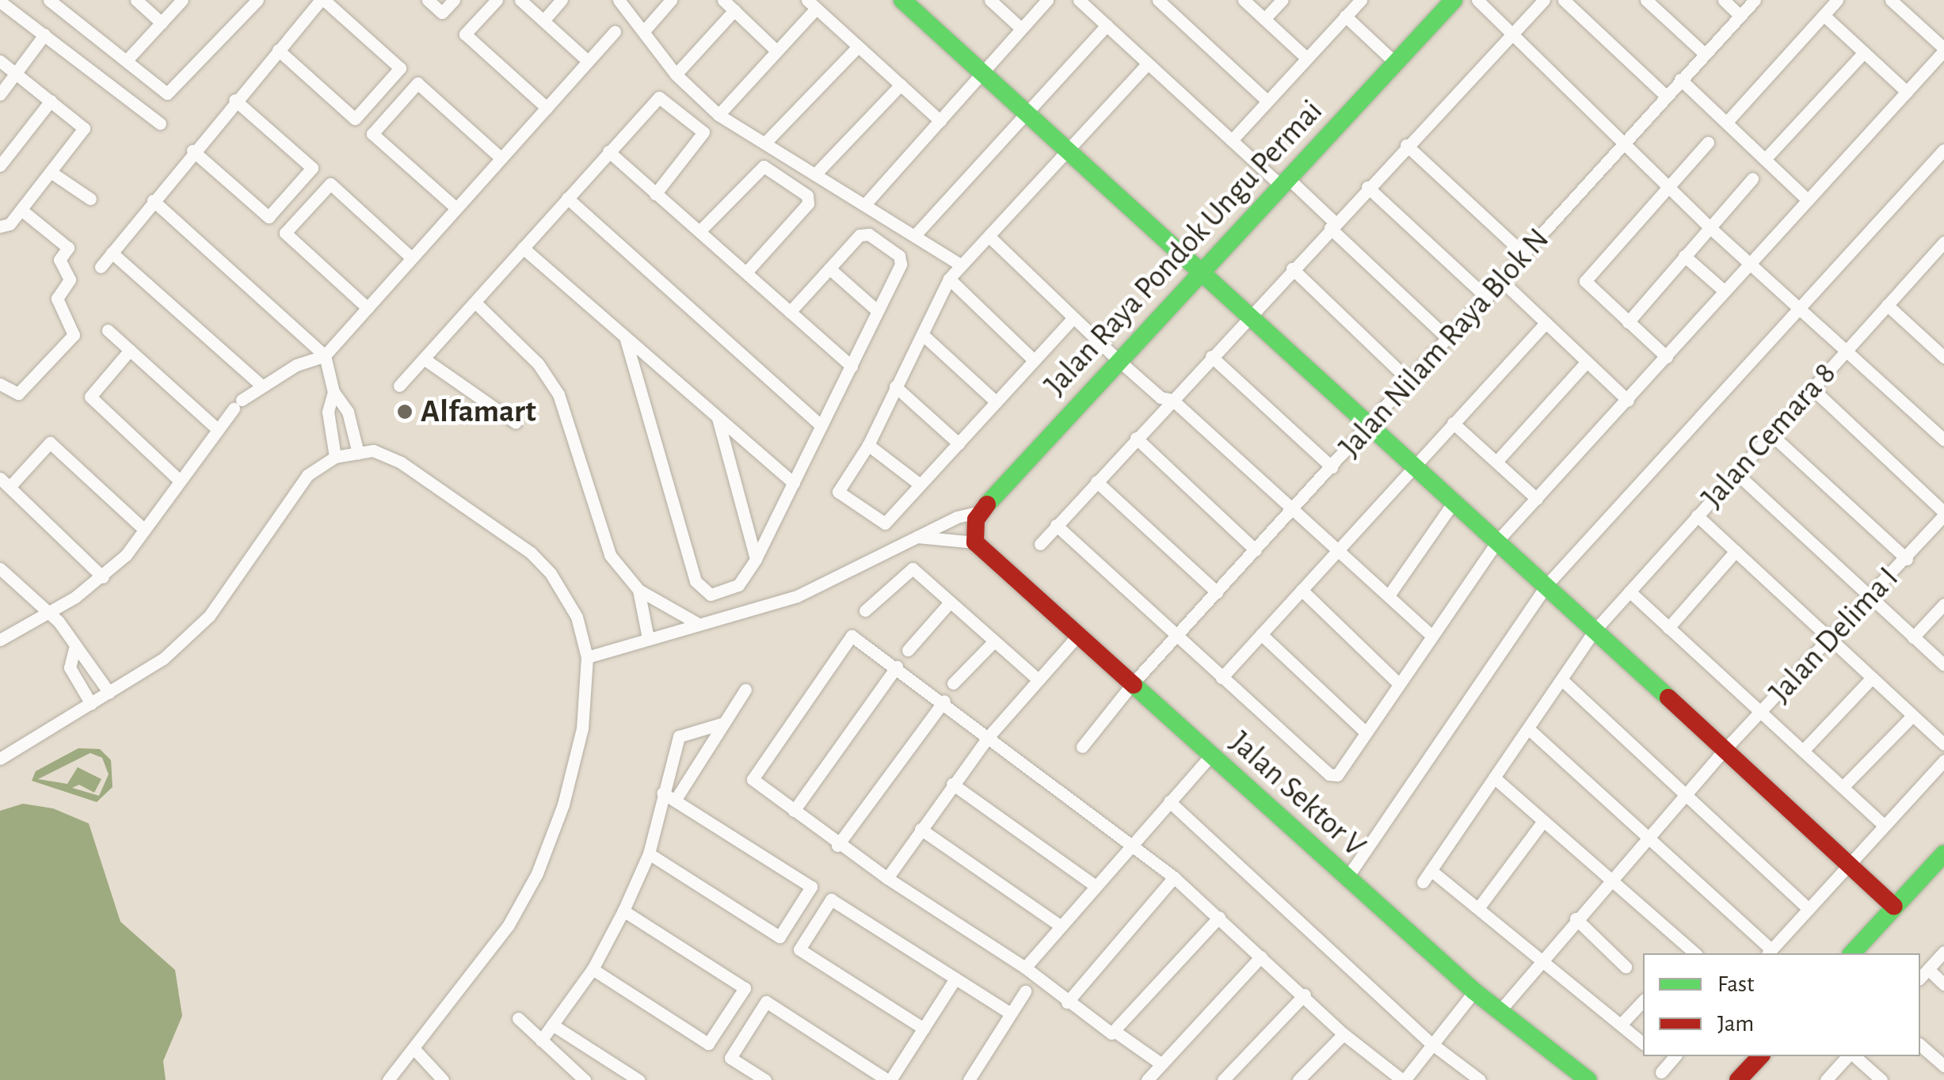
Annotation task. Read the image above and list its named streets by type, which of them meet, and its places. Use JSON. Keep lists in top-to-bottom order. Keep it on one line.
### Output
{"streets":{"street":["Jalan Raya Pondok Ungu Permai","Jalan Nilam Raya Blok N","Jalan Cemara 8","Jalan Delima I","Jalan Sektor V"]},"crossings":[["Jalan Nilam Raya Blok N","Jalan Sektor V"],["Jalan Delima I","Jalan Sektor V"]],"places":["Alfamart"],"legend":["Fast","Jam"]}
